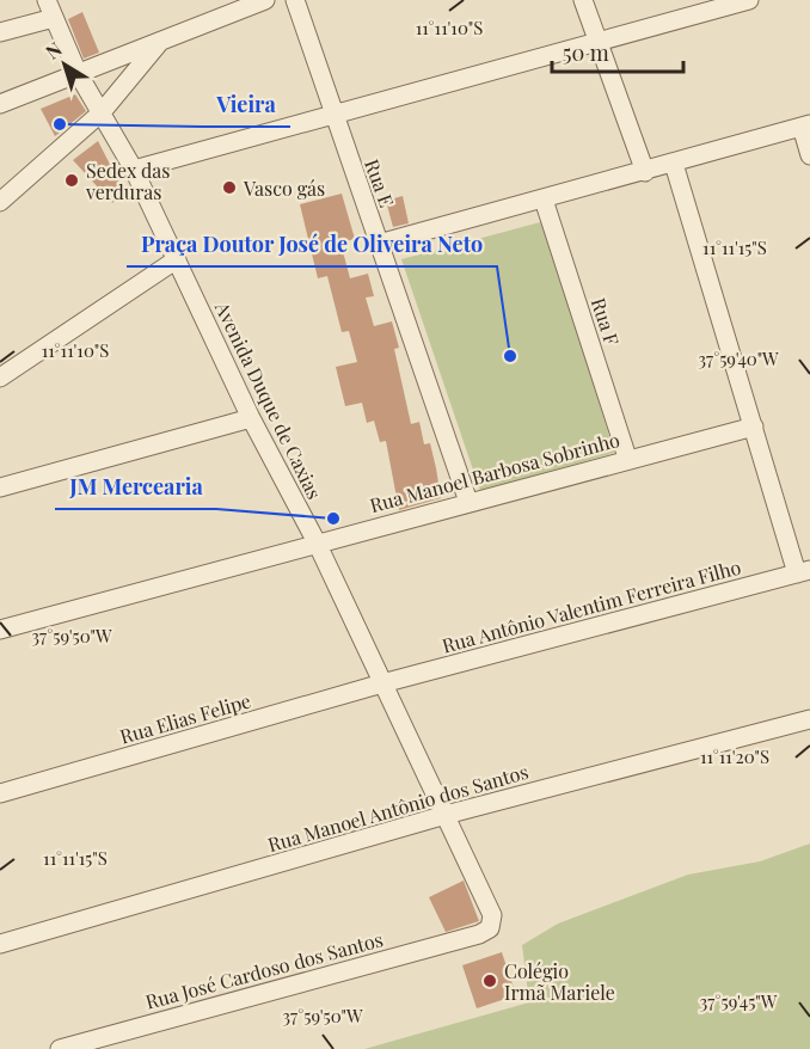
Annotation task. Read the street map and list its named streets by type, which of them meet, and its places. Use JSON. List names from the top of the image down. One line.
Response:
{"streets":{"street":["Rua E","Rua F","Avenida Duque de Caxias","Rua Manoel Barbosa Sobrinho","Rua Antônio Valentim Ferreira Filho","Rua Elias Felipe","Rua Manoel Antônio dos Santos","Rua José Cardoso dos Santos"]},"crossings":[["Rua E","Rua Manoel Barbosa Sobrinho"],["Rua F","Rua Manoel Barbosa Sobrinho"],["Avenida Duque de Caxias","Rua Manoel Barbosa Sobrinho"],["Avenida Duque de Caxias","Rua Antônio Valentim Ferreira Filho"],["Avenida Duque de Caxias","Rua Elias Felipe"],["Avenida Duque de Caxias","Rua Manoel Antônio dos Santos"],["Avenida Duque de Caxias","Rua José Cardoso dos Santos"],["Rua Antônio Valentim Ferreira Filho","Rua Elias Felipe"]],"places":["Vieira","Sedex das verduras","Vasco gás","Praça Doutor José de Oliveira Neto","JM Mercearia","Colégio Irmã Mariele"],"scale_bar":"50 m","north":"top left","coordinates":["11°11'10\"S","11°11'15\"S","37°59'40\"W","37°59'50\"W","11°11'20\"S","37°59'45\"W"]}
